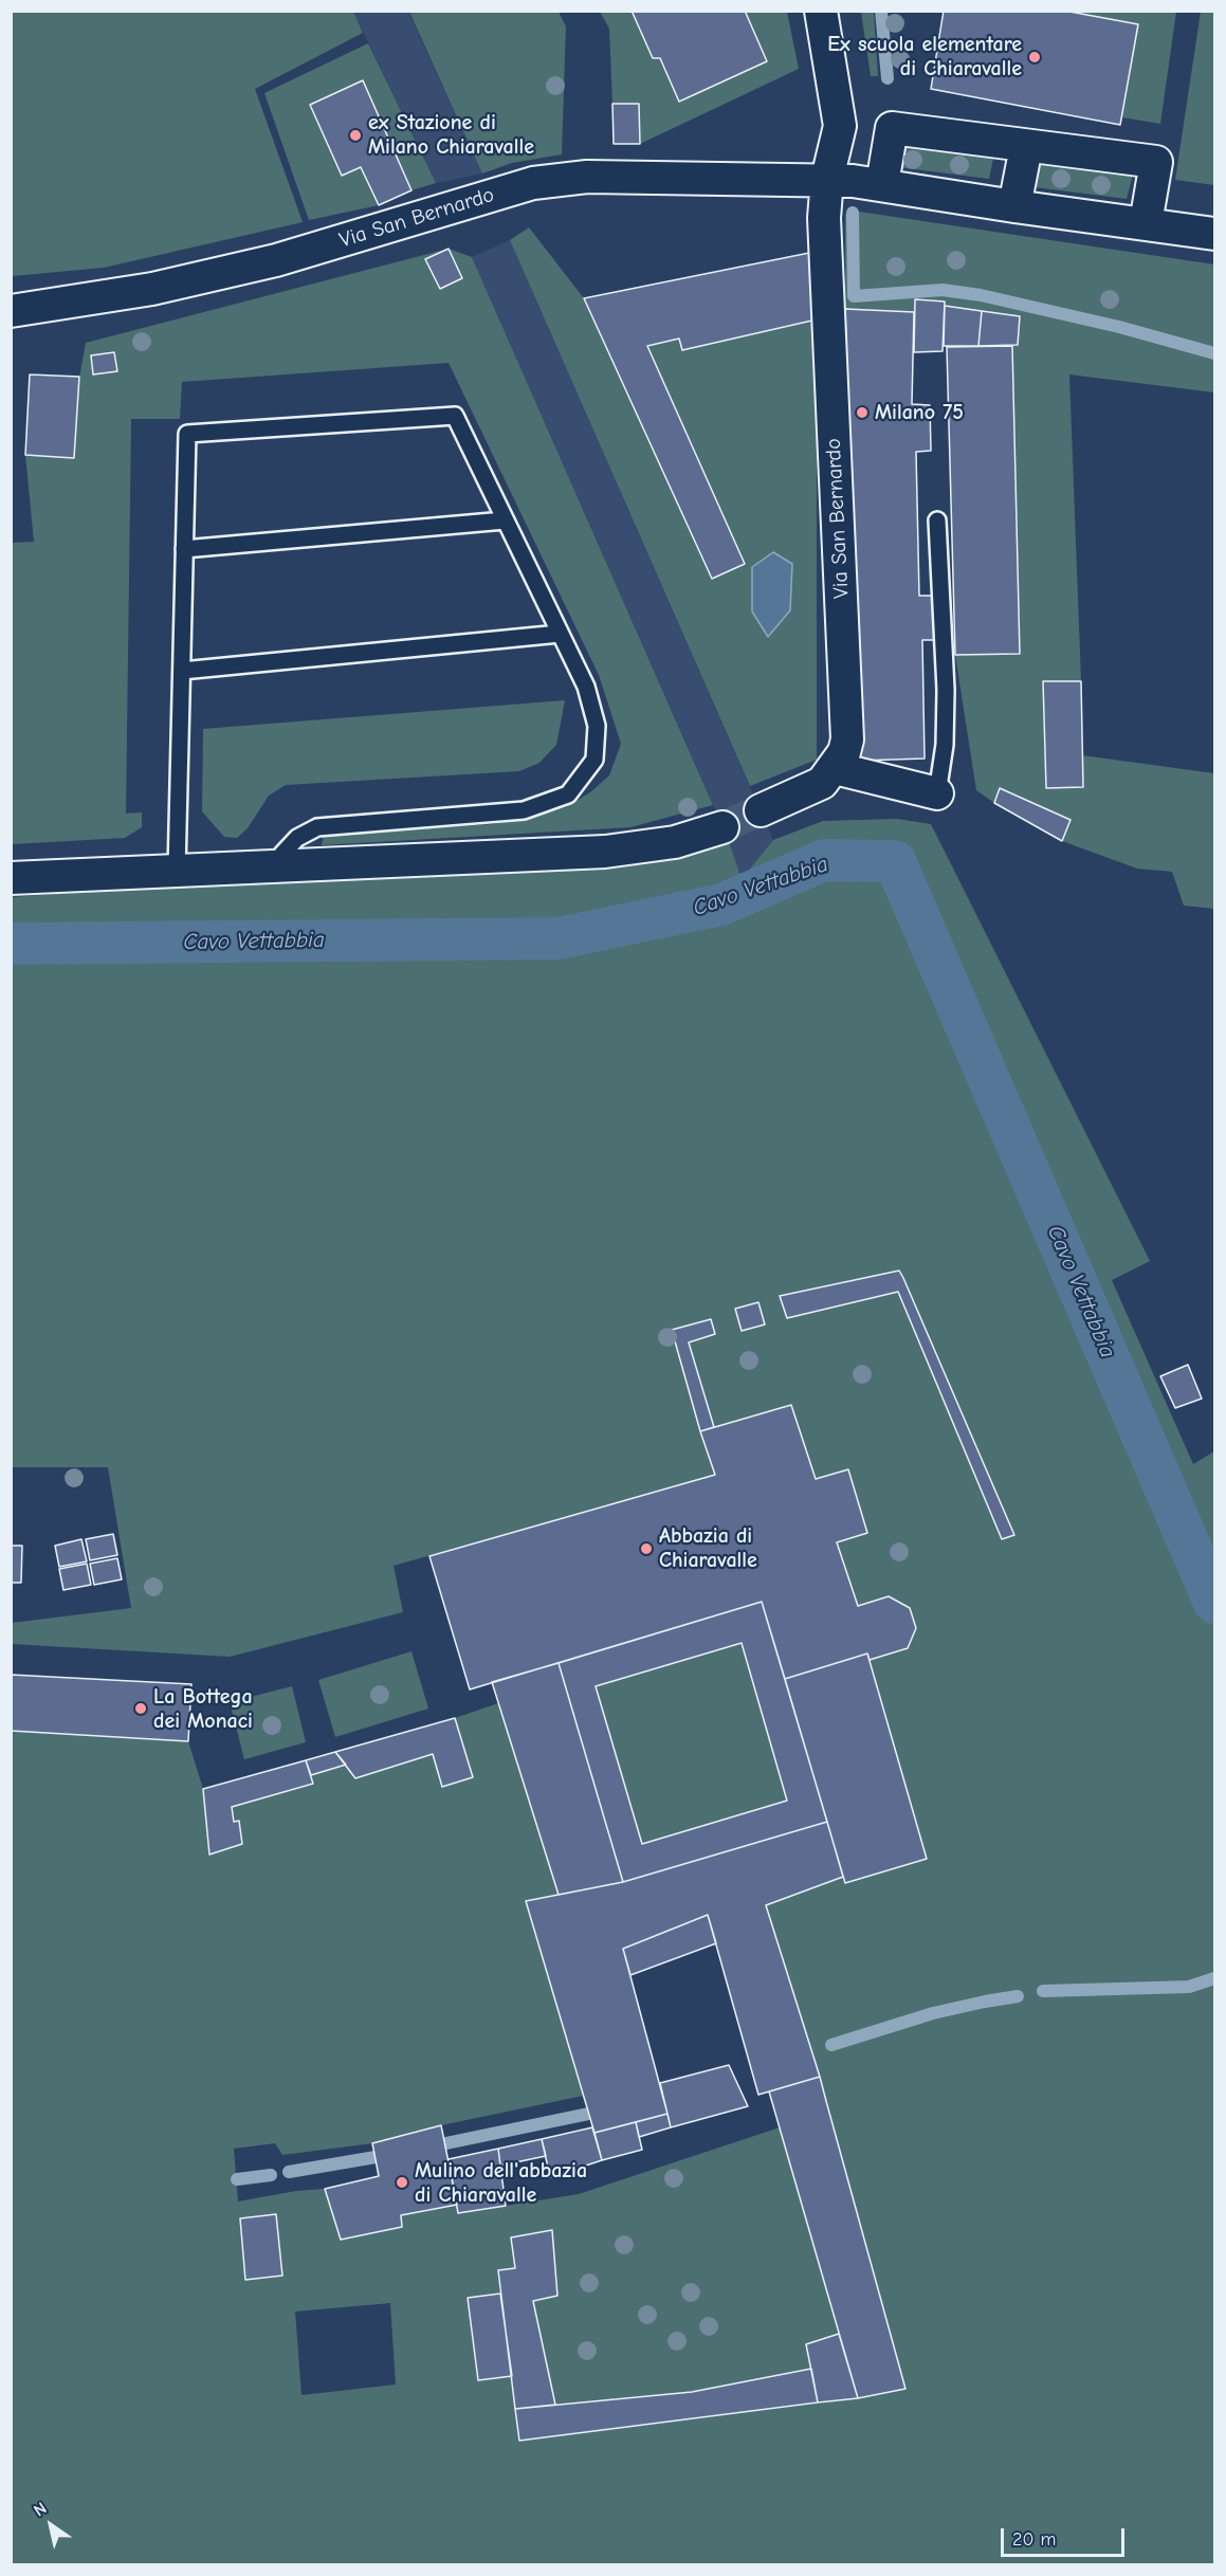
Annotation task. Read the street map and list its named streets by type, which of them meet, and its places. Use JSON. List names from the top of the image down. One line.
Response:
{"streets":{"street":["Via San Bernardo"]},"water":["Cavo Vettabbia"],"places":["Ex scuola elementare di Chiaravalle","ex Stazione di Milano Chiaravalle","Milano 75","Abbazia di Chiaravalle","La Bottega dei Monaci","Mulino dell'abbazia di Chiaravalle"],"scale_bar":"20 m","north":"top left"}
